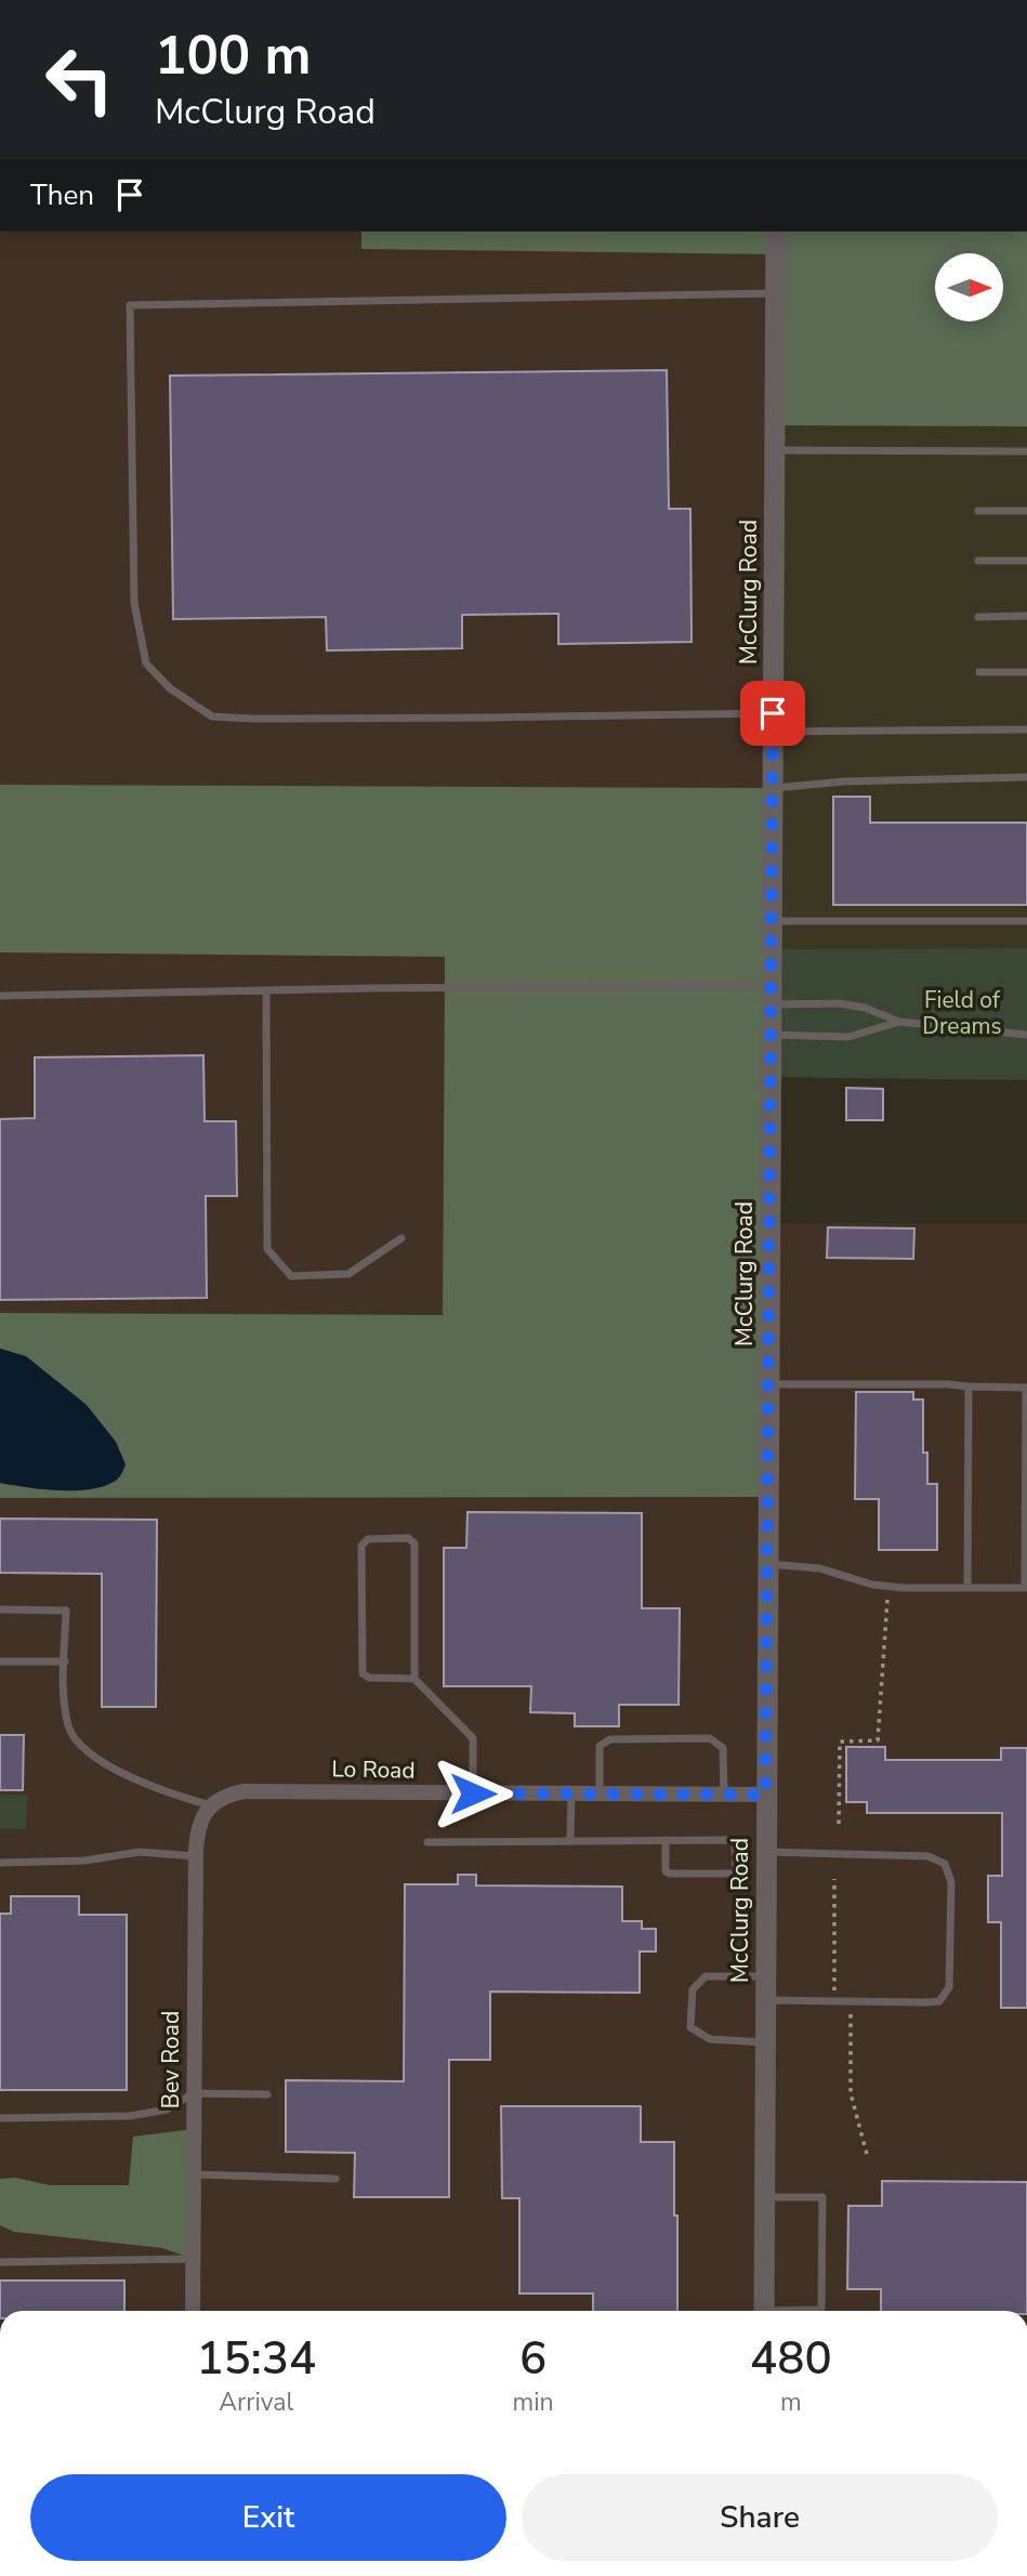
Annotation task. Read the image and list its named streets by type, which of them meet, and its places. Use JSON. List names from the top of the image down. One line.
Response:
{"streets":{"street":["McClurg Road","Lo Road","Bev Road"]},"crossings":[["McClurg Road","Lo Road"],["Lo Road","Bev Road"]],"parks":["Field of Dreams"],"north":"right","page":{"turn":["100 m","McClurg Road"],"then":"Then","eta":["15:34","Arrival","6","min","480","m"],"buttons":["Exit","Share"]}}
